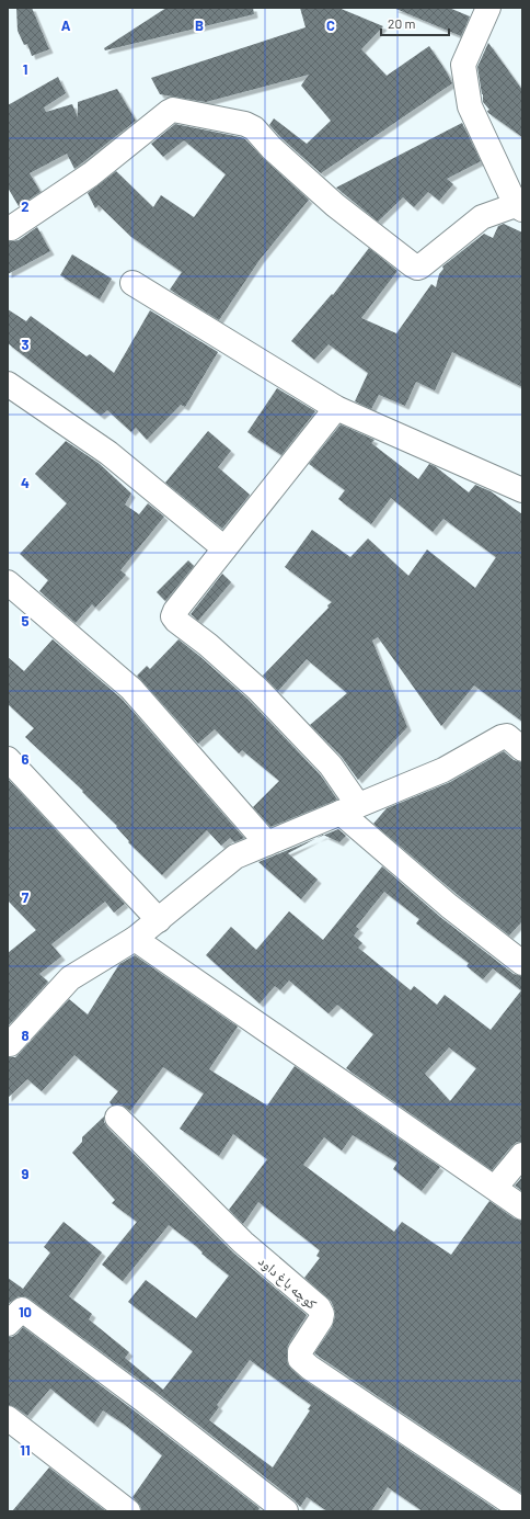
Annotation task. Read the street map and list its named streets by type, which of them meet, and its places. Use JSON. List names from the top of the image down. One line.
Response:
{"streets":{"street":["کوچه باغ داود"]},"scale_bar":"20 m","grid":{"columns":["A","B","C"],"rows":["1","2","3","4","5","6","7","8","9","10","11"]}}
